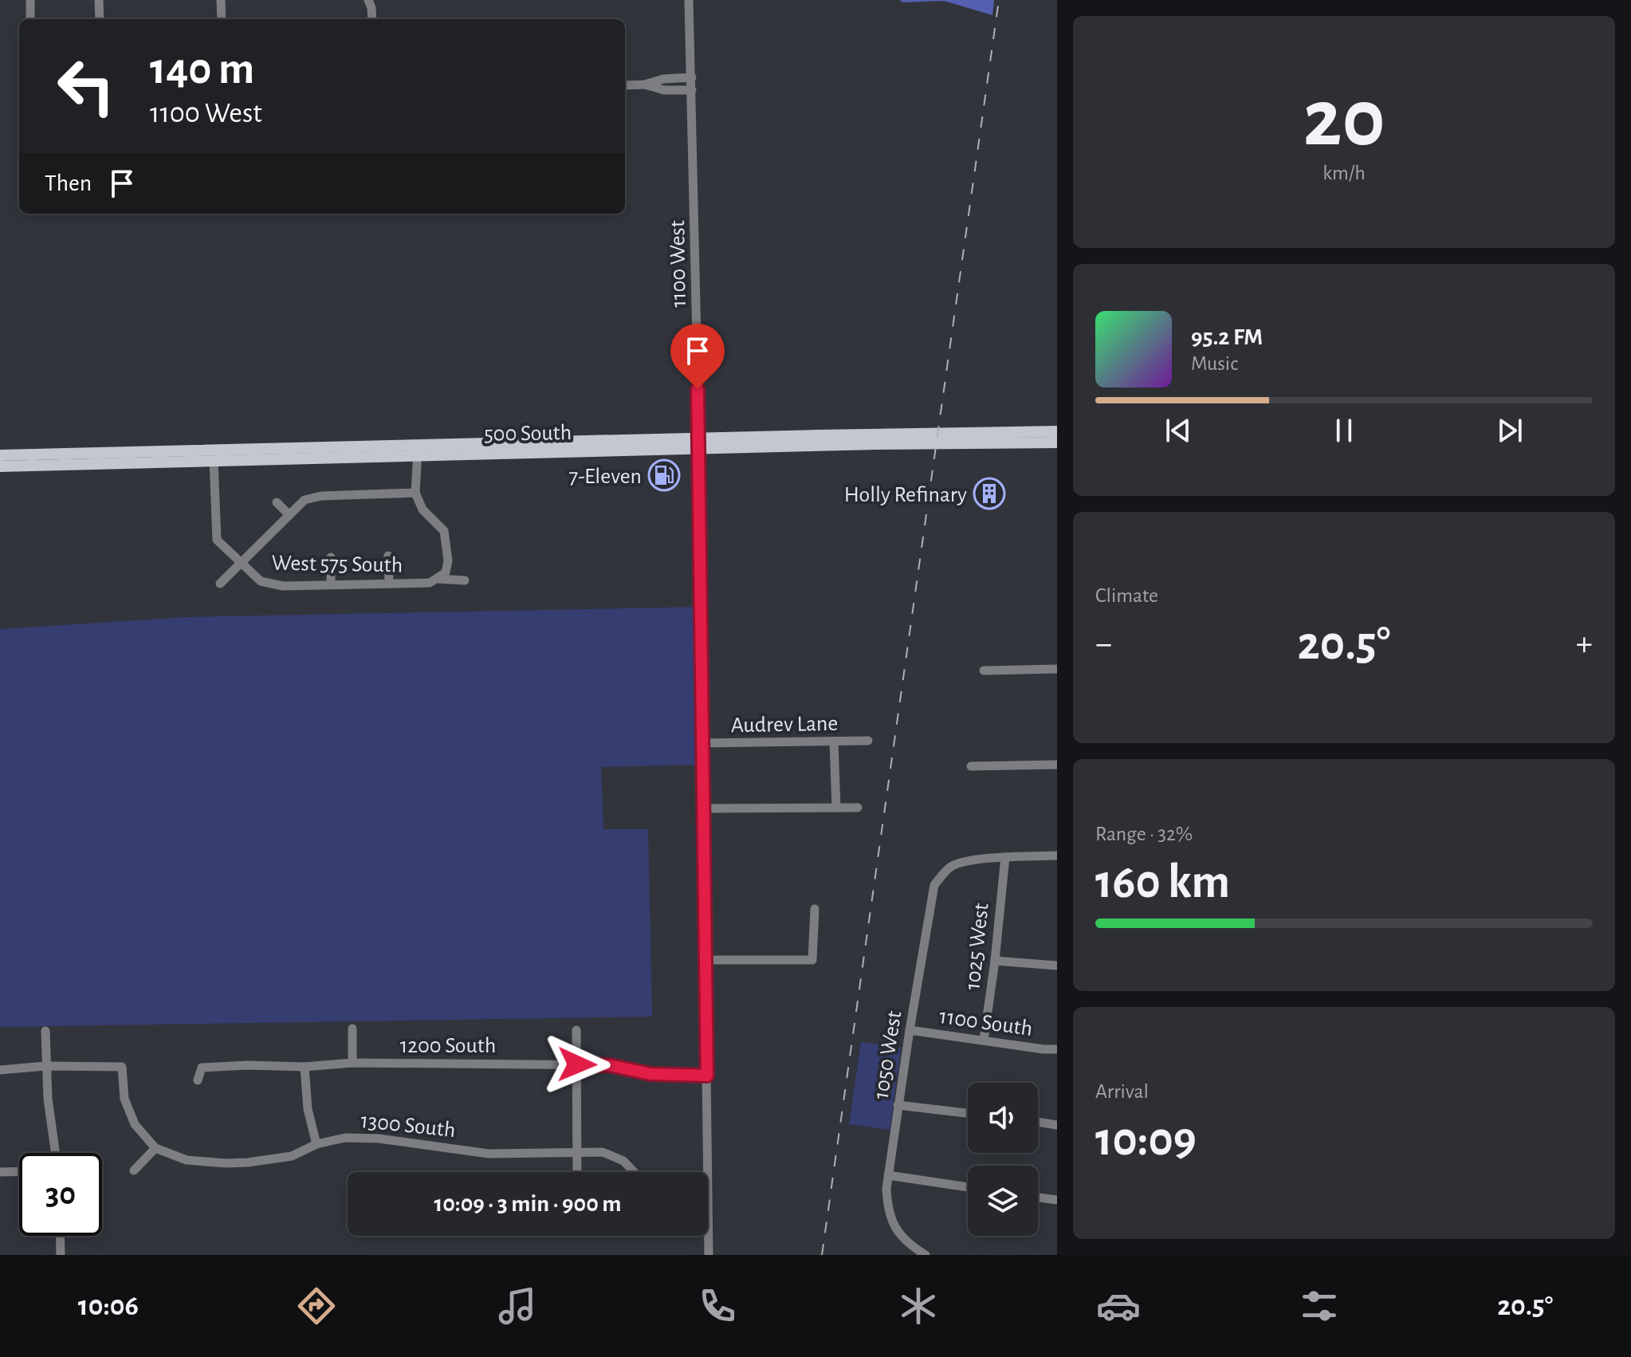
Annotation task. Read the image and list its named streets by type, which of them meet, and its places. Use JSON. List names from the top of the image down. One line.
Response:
{"streets":{"main road":["500 South"],"street":["1100 West","West 575 South","Audrev Lane","1025 West","1100 South","1200 South","1050 West","1300 South"]},"crossings":[["1100 West","500 South"],["1100 West","Audrev Lane"],["1100 West","1200 South"],["500 South","West 575 South"],["1025 West","1100 South"],["1025 West","1050 West"],["1100 South","1050 West"]],"places":{"fuel station":["7-Eleven"],"building":["Holly Refinary"]},"page":{"tile":[["20","km/h"],"Climate",["Range · 32%","160 km"],["Arrival","10:09"]],"turn":["140 m","1100 West"],"then":"Then","song":["95.2 FM","Music"],"heat":["−","20.5°","+"],"limit":"30","trip":"10:09 · 3 min · 900 m","tabs":["10:06","20.5°"]}}
